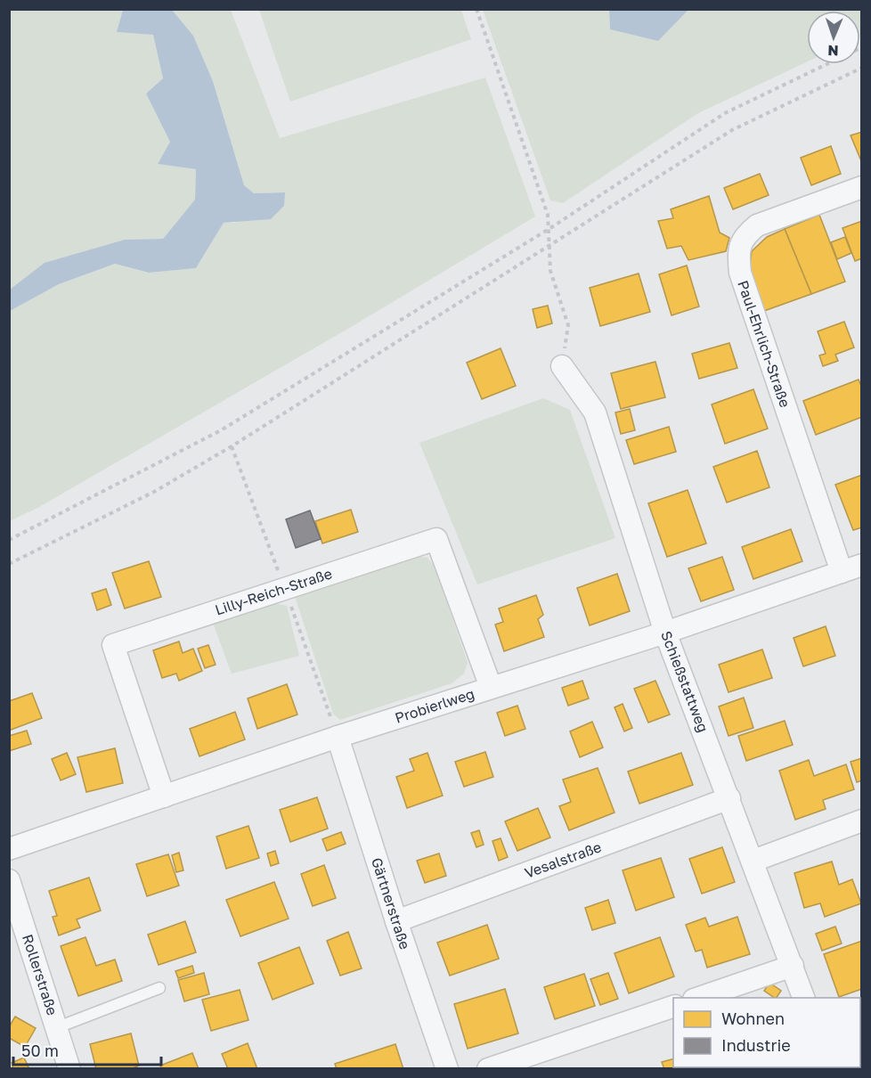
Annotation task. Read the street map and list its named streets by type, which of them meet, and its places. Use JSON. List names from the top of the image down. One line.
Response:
{"streets":{"street":["Paul-Ehrlich-Straße","Lilly-Reich-Straße","Schießstattweg","Probierlweg","Vesalstraße","Gärtnerstraße","Rollerstraße"]},"crossings":[["Paul-Ehrlich-Straße","Probierlweg"],["Lilly-Reich-Straße","Probierlweg"],["Schießstattweg","Probierlweg"],["Schießstattweg","Vesalstraße"],["Probierlweg","Gärtnerstraße"],["Vesalstraße","Gärtnerstraße"]],"legend":["Wohnen","Industrie"],"scale_bar":"50 m","north":"bottom"}
